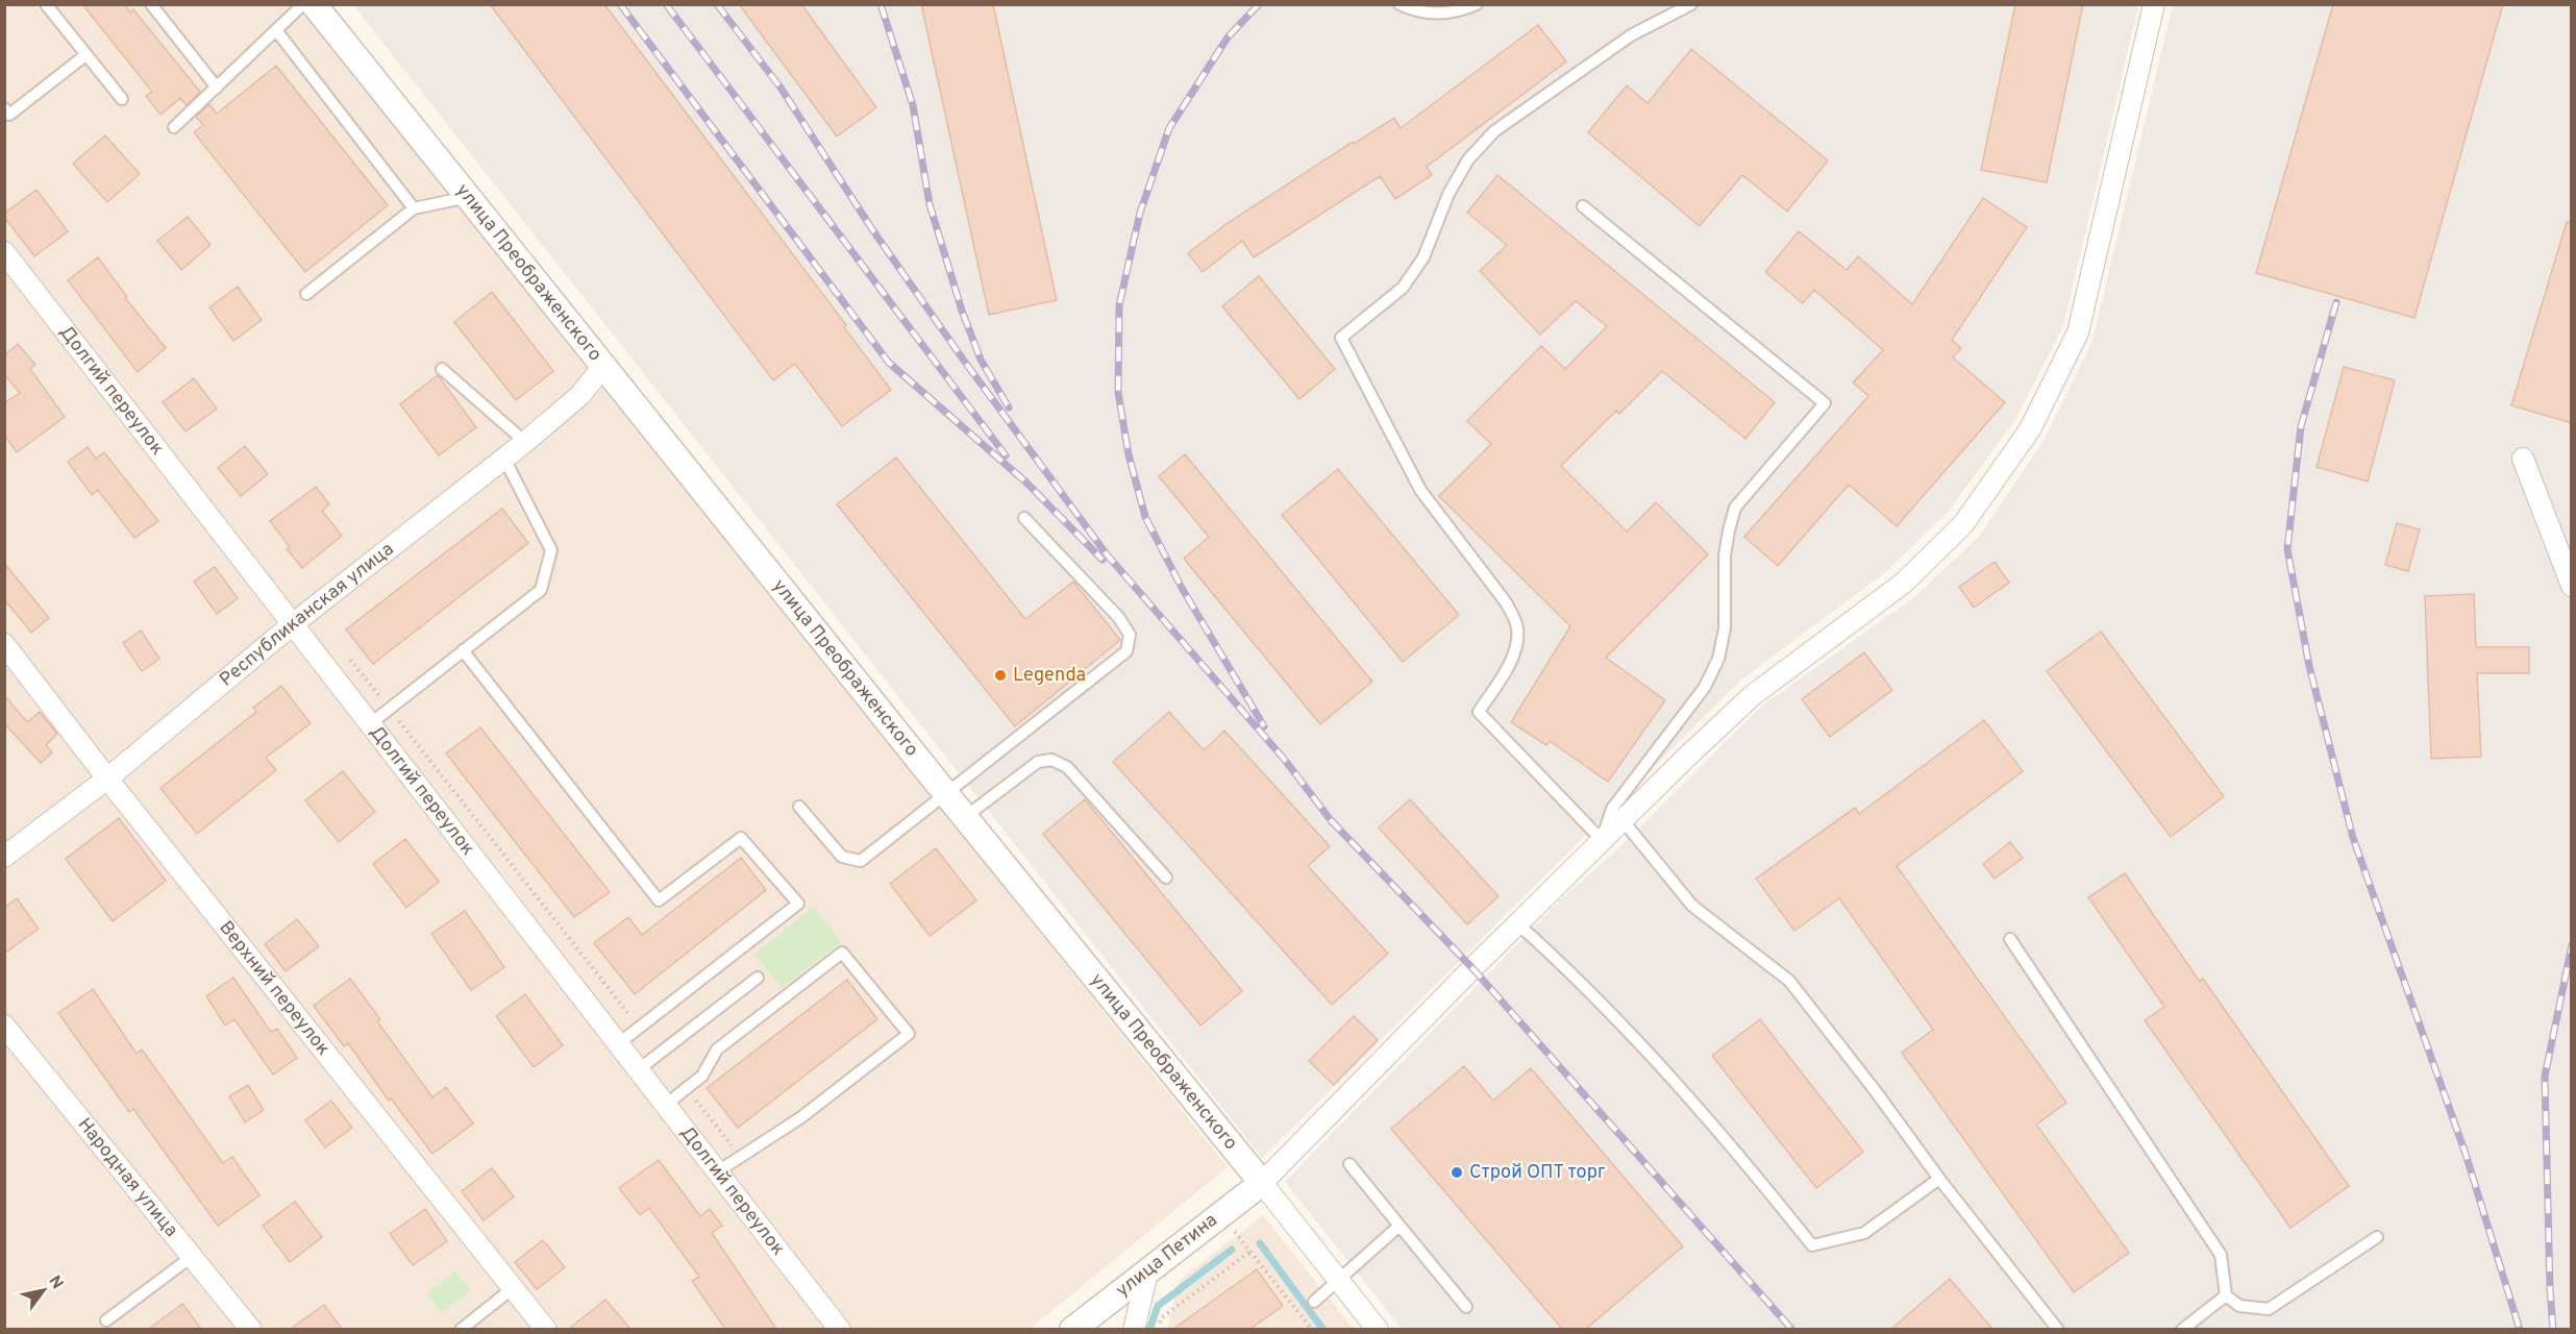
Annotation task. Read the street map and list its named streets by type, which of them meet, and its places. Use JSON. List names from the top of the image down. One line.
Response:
{"streets":{"street":["улица Преображенского","Долгий переулок","Республиканская улица","Верхний переулок","Народная улица","улица Петина"]},"crossings":[["улица Преображенского","Республиканская улица"],["улица Преображенского","улица Петина"],["Долгий переулок","Республиканская улица"],["Республиканская улица","Верхний переулок"]],"places":["Legenda","Строй ОПТ торг"],"north":"top right"}
